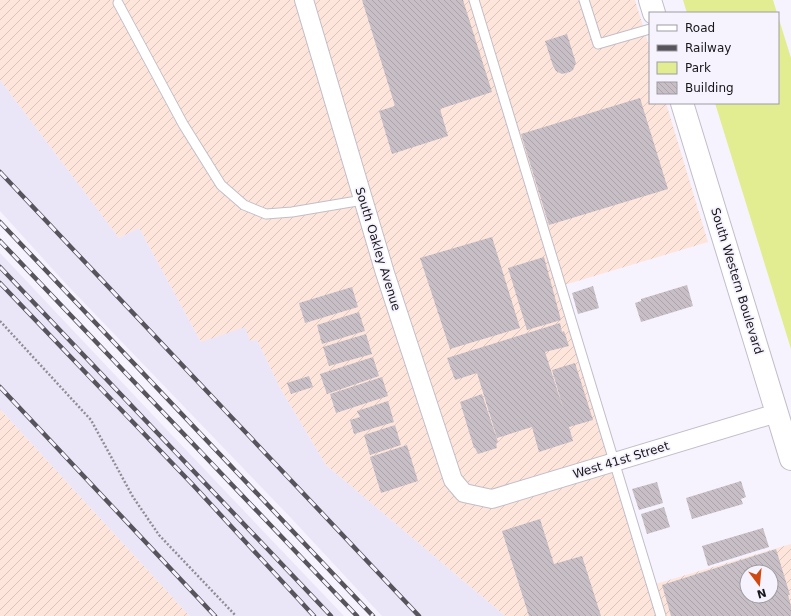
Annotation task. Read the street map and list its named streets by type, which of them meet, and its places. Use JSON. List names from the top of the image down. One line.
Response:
{"streets":{"street":["South Oakley Avenue","South Western Boulevard","West 41st Street"]},"crossings":[["South Oakley Avenue","West 41st Street"],["South Western Boulevard","West 41st Street"]],"legend":["Road","Railway","Park","Building"],"north":"bottom"}
